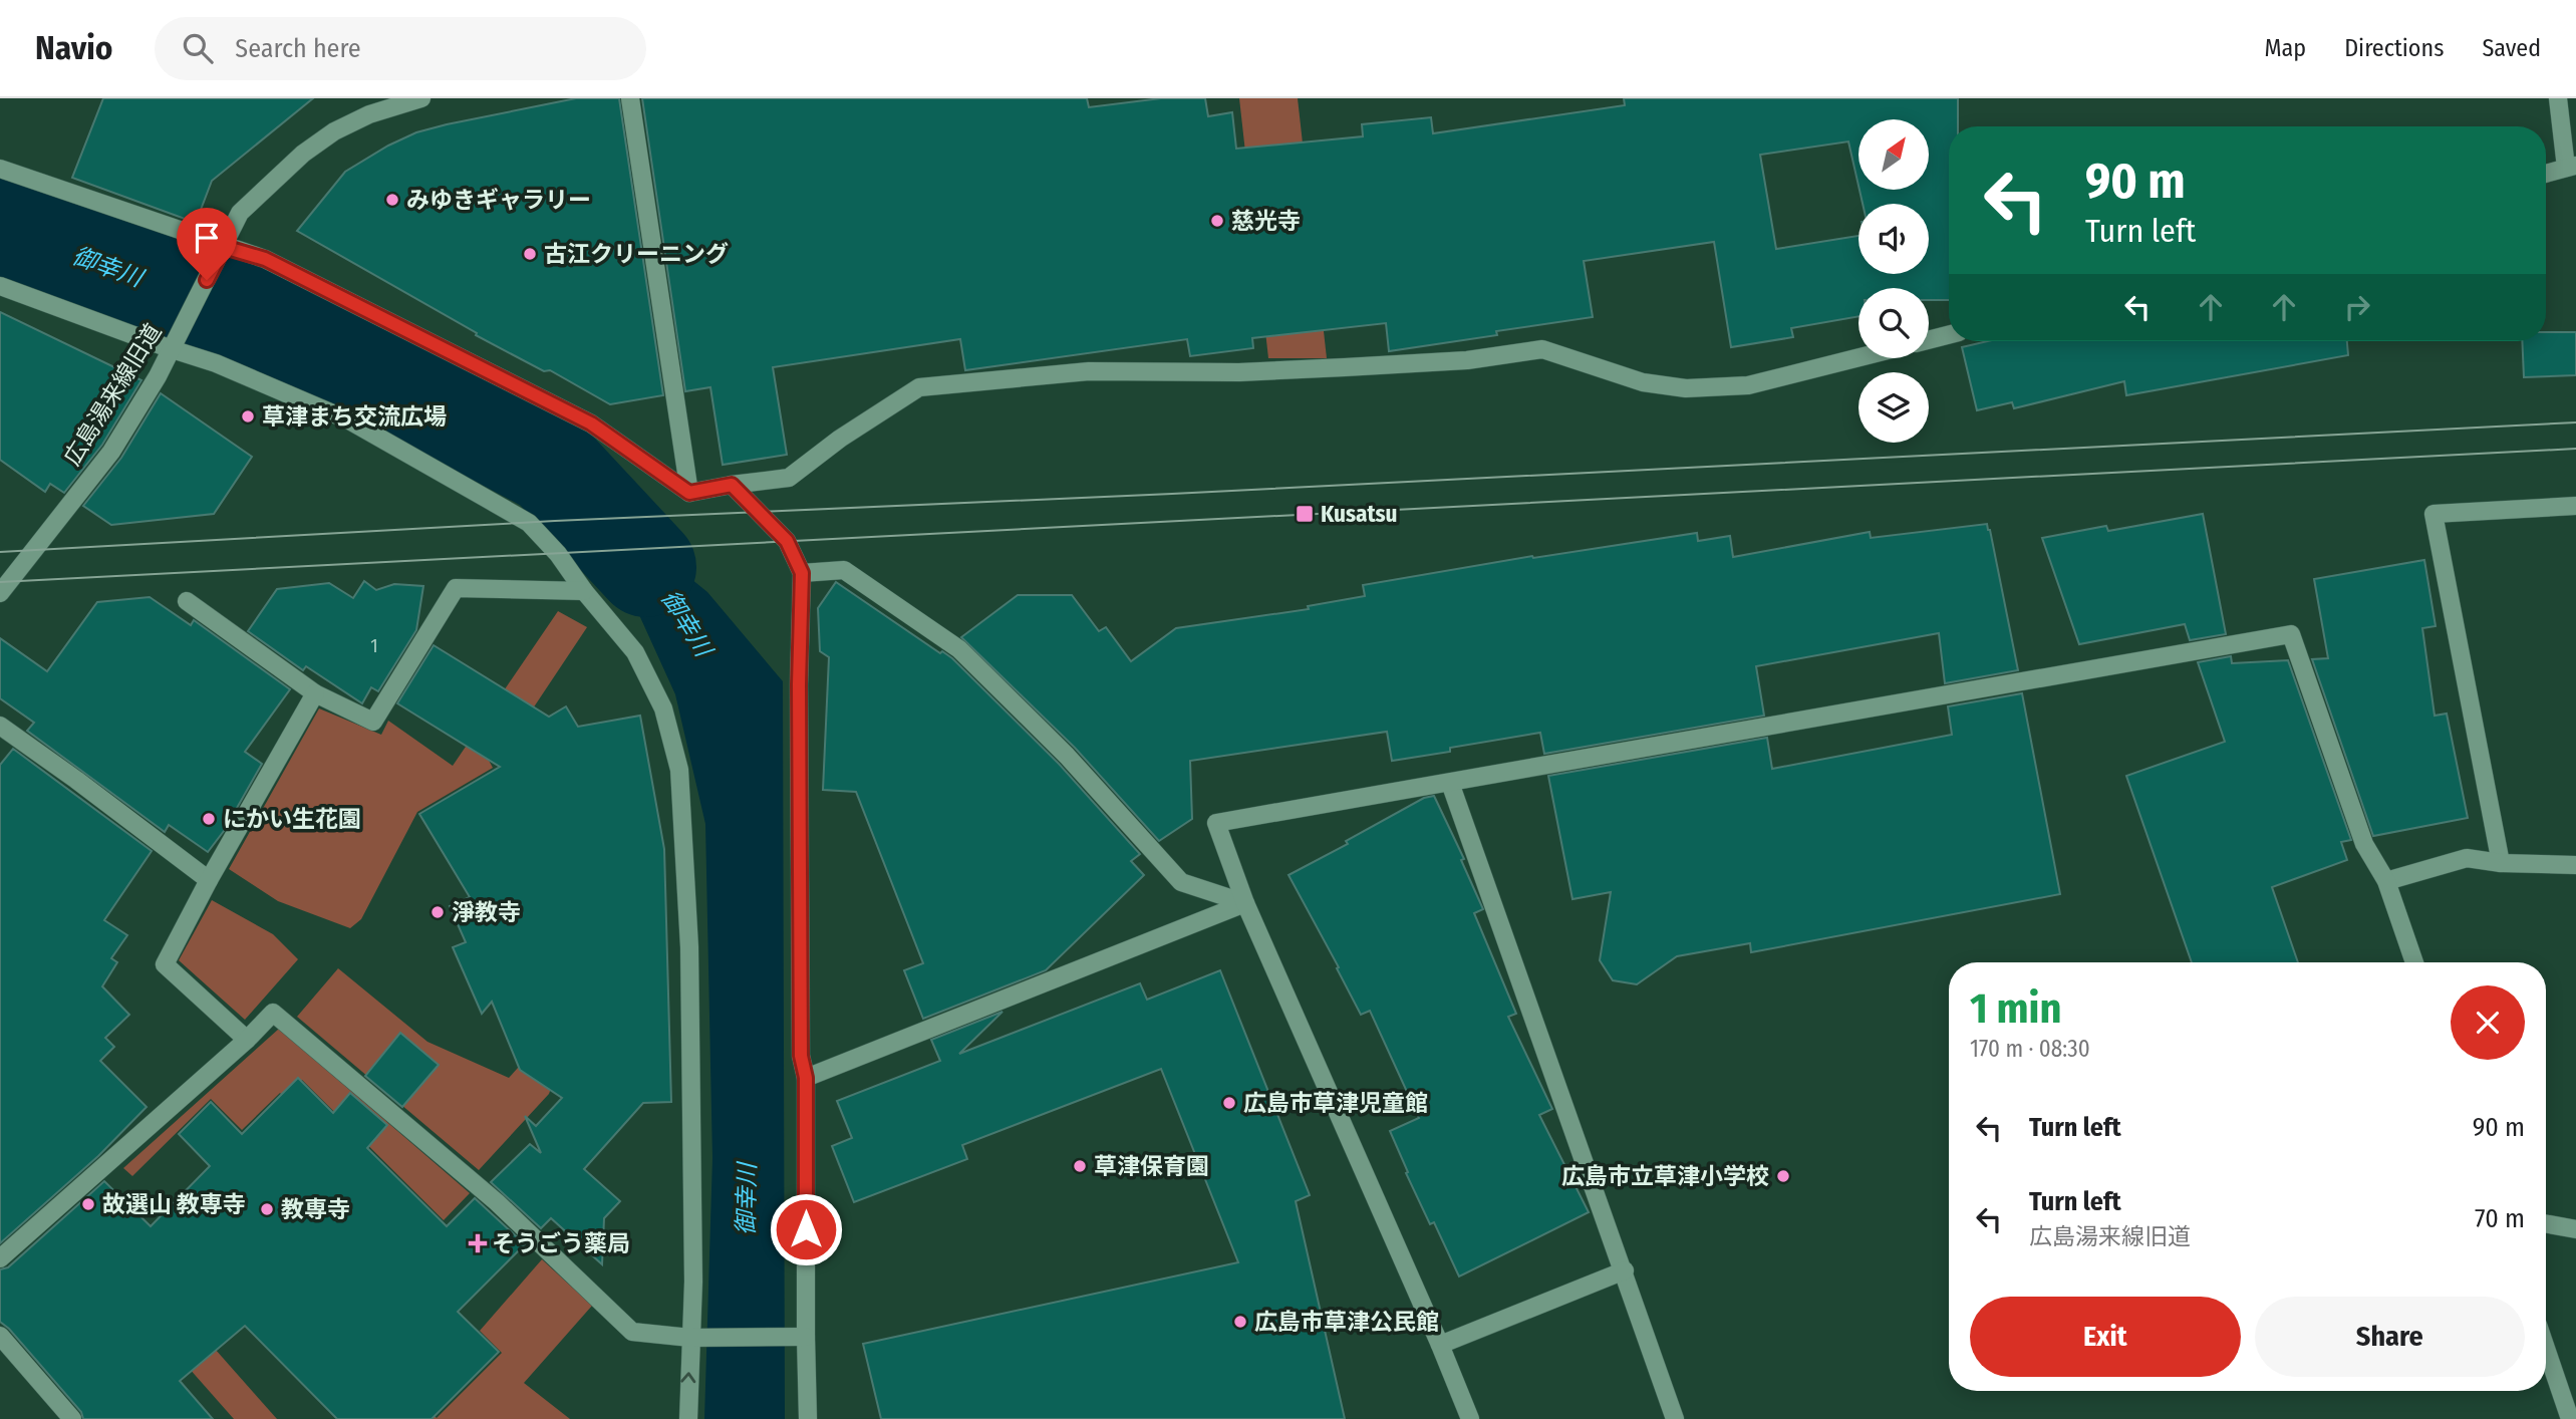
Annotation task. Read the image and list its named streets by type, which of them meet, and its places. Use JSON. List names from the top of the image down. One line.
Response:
{"streets":{"street":["広島湯来線旧道"]},"water":["御幸川"],"places":{"other":["みゆきギャラリー","慈光寺","古江クリーニング","草津まち交流広場","にかい生花園","淨教寺","広島市草津児童館","草津保育園","広島市立草津小学校","故選山 教専寺","教専寺","広島市草津公民館"],"transit":["Kusatsu"],"health":["そうごう薬局"]},"house_numbers":["1"],"north":"top right","page":{"header":"Navio","search":"Search here","nav":["Map","Directions","Saved"],"turn":["90 m","Turn left"],"heading":["1 min","170 m · 08:30"],"list":[{"name":"Turn left","value":"90 m"},{"name":"Turn left","note":"広島湯来線旧道","value":"70 m"}],"buttons":["Exit","Share"]}}
